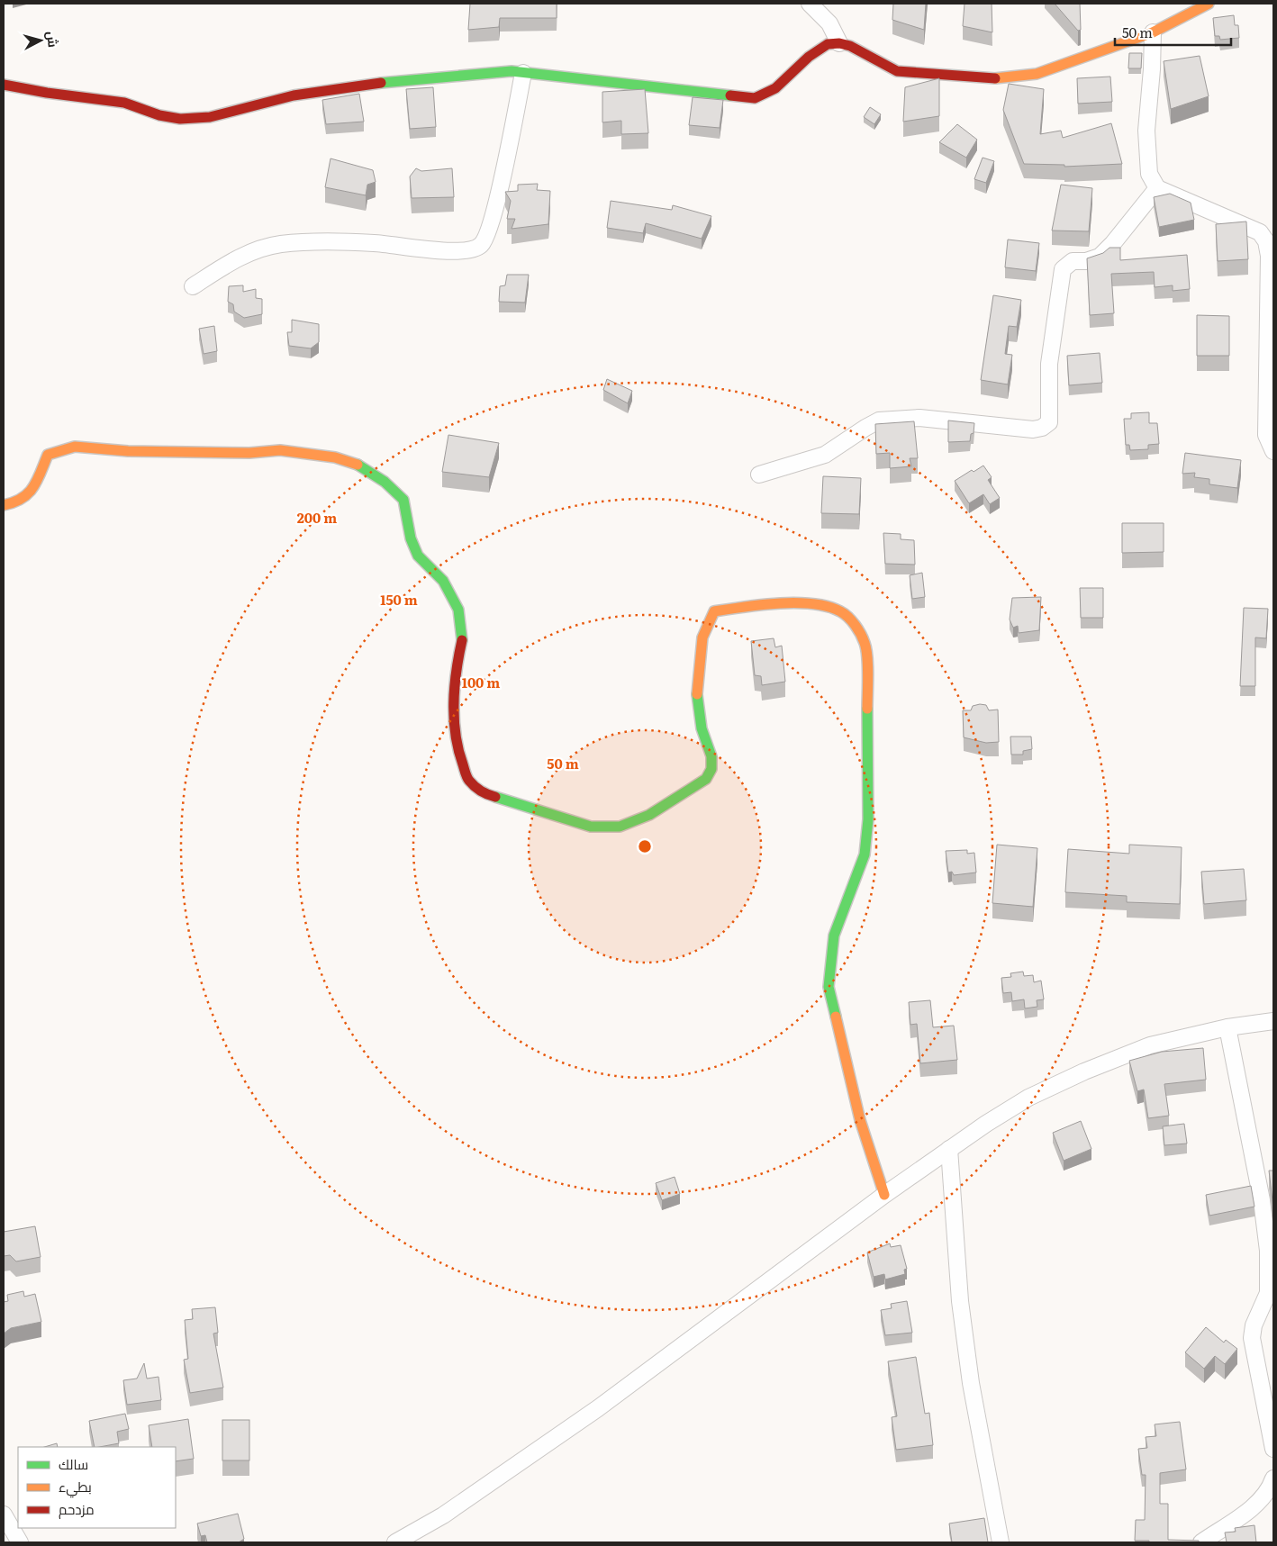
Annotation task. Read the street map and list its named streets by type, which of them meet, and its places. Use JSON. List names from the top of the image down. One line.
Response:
{"legend":["سالك","بطيء","مزدحم"],"scale_bar":"50 m","north":"right","rings":["200 m","150 m","100 m","50 m"]}
